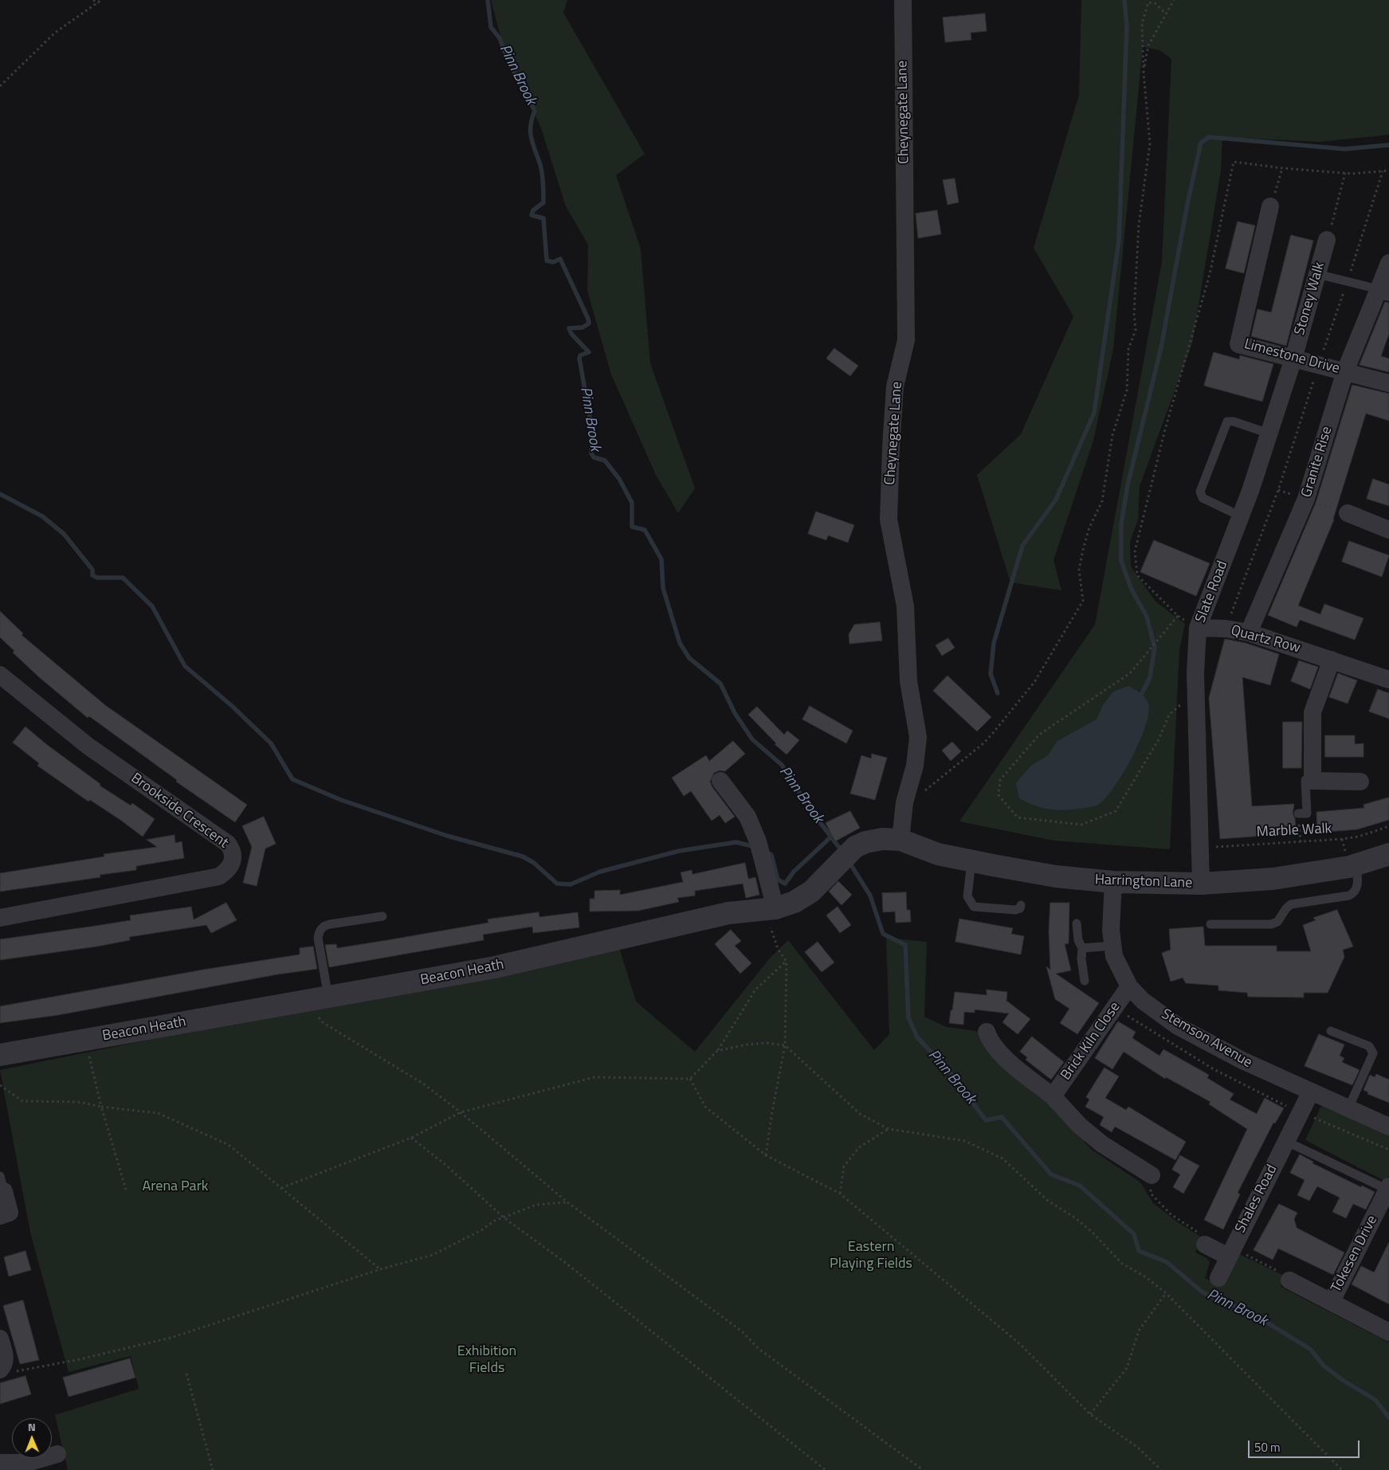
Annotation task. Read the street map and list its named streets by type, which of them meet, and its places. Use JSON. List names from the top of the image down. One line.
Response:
{"streets":{"street":["Cheynegate Lane","Stoney Walk","Limestone Drive","Granite Rise","Slate Road","Quartz Row","Brookside Crescent","Harrington Lane","Beacon Heath","Stemson Avenue","Brick Kiln Close","Shales Road","Tokesen Drive"],"path":["Marble Walk"]},"crossings":[["Cheynegate Lane","Harrington Lane"],["Cheynegate Lane","Beacon Heath"],["Stoney Walk","Limestone Drive"],["Stoney Walk","Slate Road"],["Limestone Drive","Granite Rise"],["Limestone Drive","Slate Road"],["Granite Rise","Quartz Row"],["Slate Road","Quartz Row"],["Slate Road","Marble Walk"],["Slate Road","Harrington Lane"],["Harrington Lane","Beacon Heath"],["Harrington Lane","Stemson Avenue"],["Stemson Avenue","Brick Kiln Close"],["Stemson Avenue","Shales Road"]],"water":["Pinn Brook"],"parks":["Arena Park","Eastern Playing Fields","Exhibition Fields"],"scale_bar":"50 m","north":"top"}
